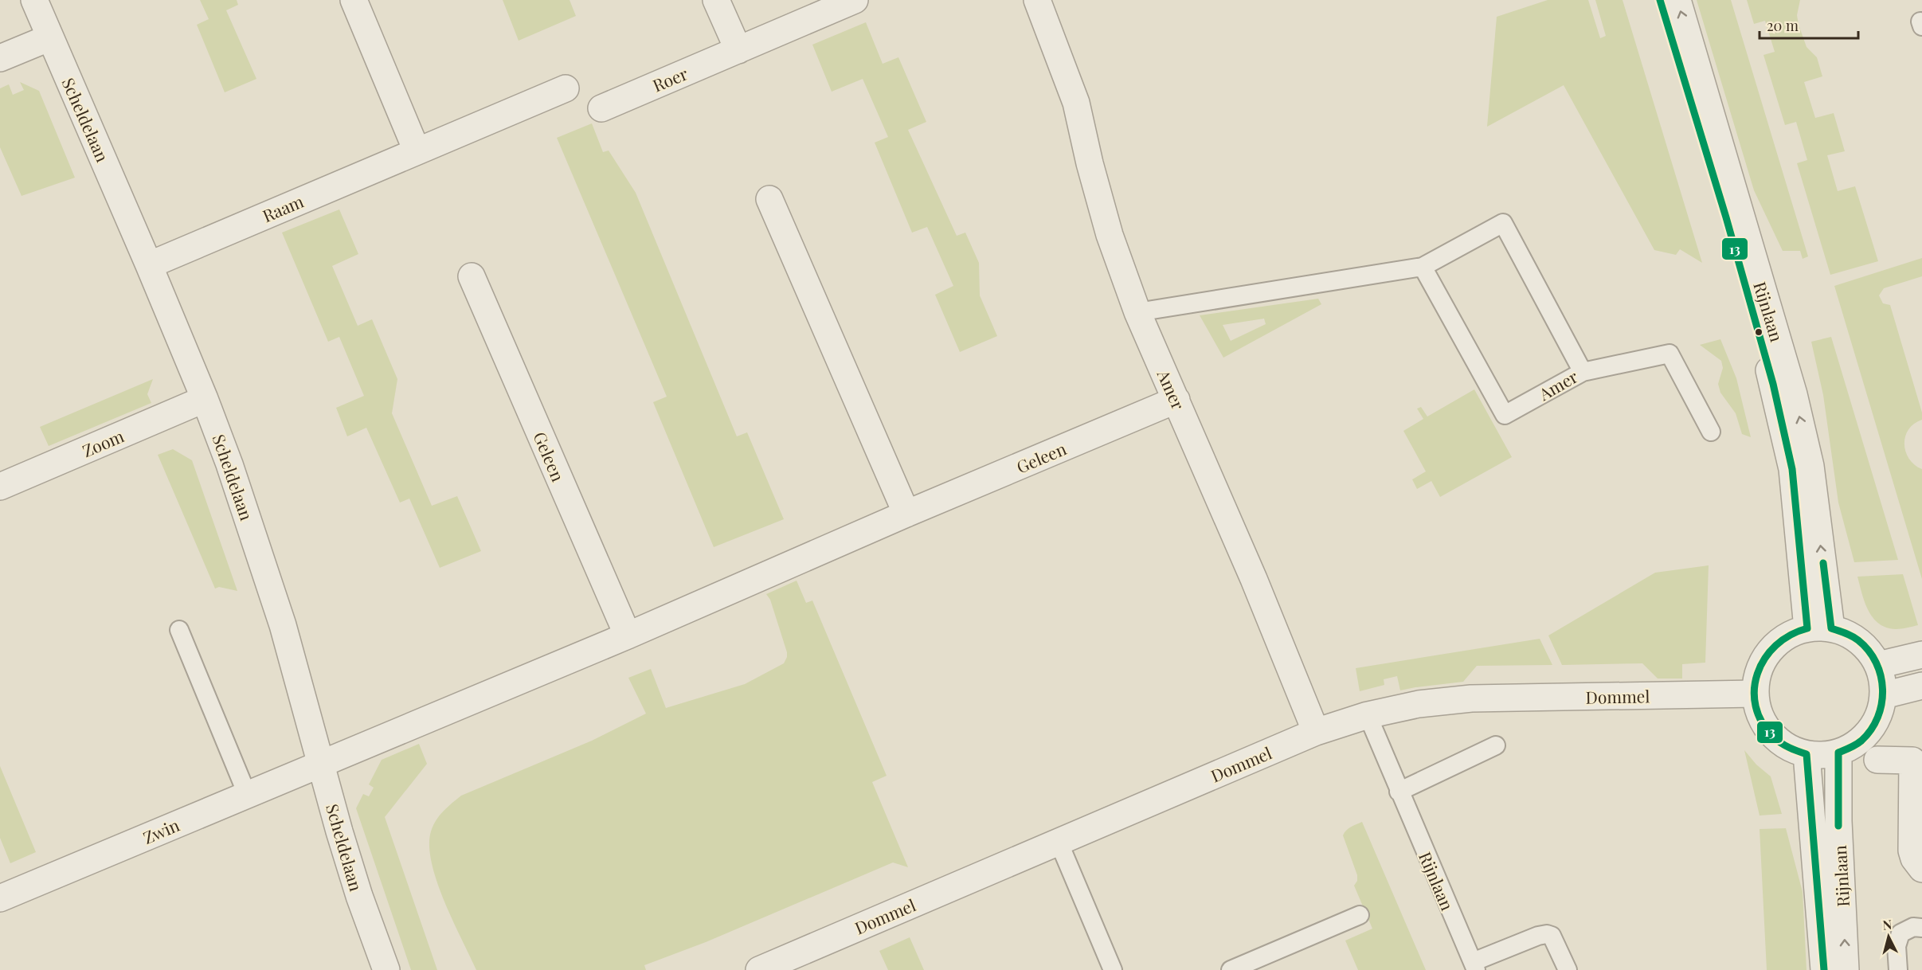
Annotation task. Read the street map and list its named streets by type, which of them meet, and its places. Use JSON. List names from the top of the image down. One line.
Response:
{"streets":{"street":["Roer","Scheldelaan","Raam","Rijnlaan","Amer","Zoom","Geleen","Dommel","Zwin"]},"crossings":[["Scheldelaan","Raam"],["Scheldelaan","Zoom"],["Scheldelaan","Geleen"],["Scheldelaan","Zwin"],["Rijnlaan","Dommel"],["Amer","Geleen"],["Amer","Dommel"],["Geleen","Zwin"]],"lines":["transit line 13"],"scale_bar":"20 m","north":"top"}
